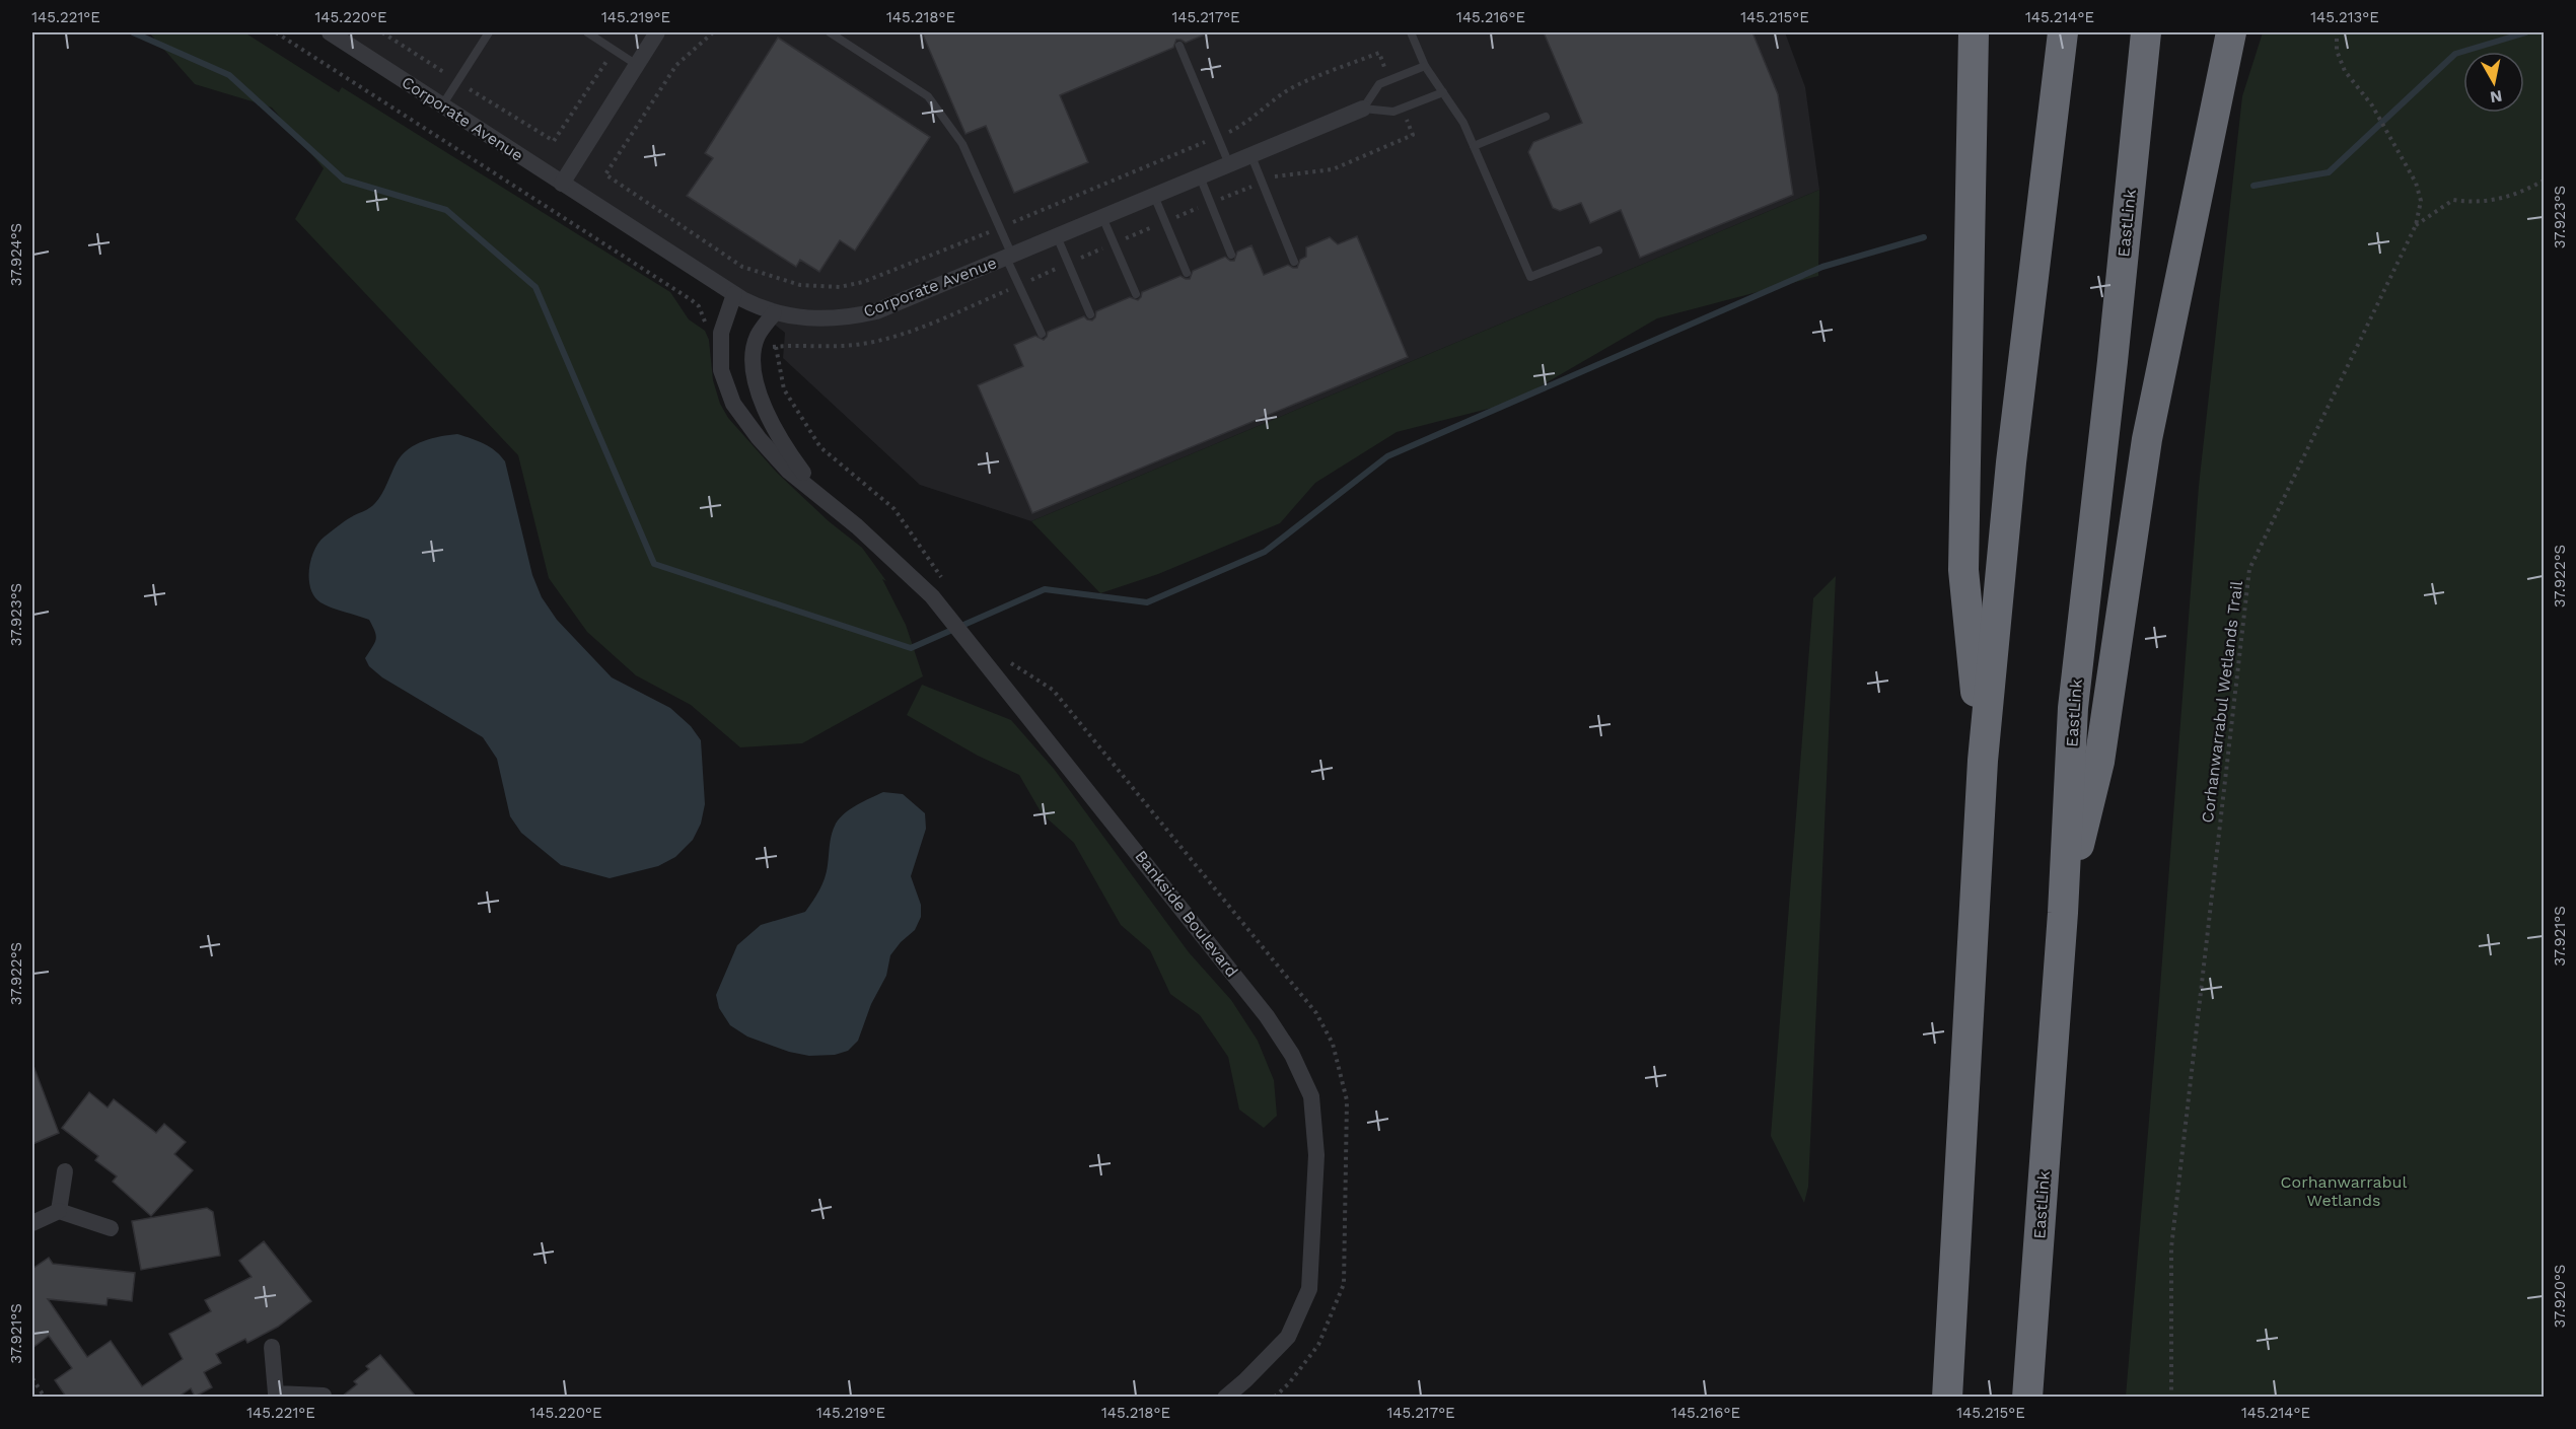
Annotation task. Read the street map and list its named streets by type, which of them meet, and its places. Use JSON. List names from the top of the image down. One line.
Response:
{"streets":{"highway":["EastLink"],"street":["Corporate Avenue","Bankside Boulevard"],"path":["Corhanwarrabul Wetlands Trail"]},"crossings":[["Corporate Avenue","Bankside Boulevard"]],"parks":["Corhanwarrabul Wetlands"],"north":"bottom","coordinates":["145.221°E","145.220°E","145.219°E","145.218°E","145.217°E","145.216°E","145.215°E","145.214°E","145.213°E","37.923°S","37.924°S","37.922°S","37.921°S","37.920°S"]}
